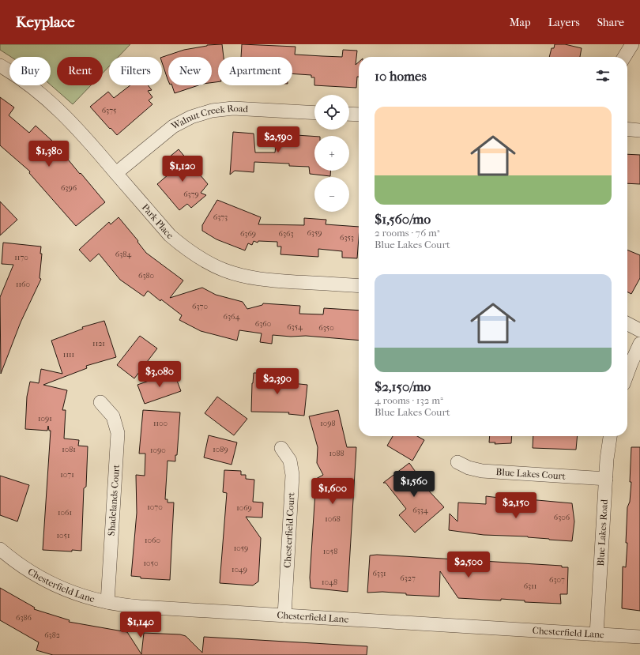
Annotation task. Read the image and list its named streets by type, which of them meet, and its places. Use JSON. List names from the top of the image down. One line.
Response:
{"streets":{"street":["Walnut Creek Road","Park Place","Blue Lakes Court","Shadelands Court","Chesterfield Court","Blue Lakes Road","Chesterfield Lane"]},"crossings":[["Walnut Creek Road","Park Place"],["Blue Lakes Court","Blue Lakes Road"],["Shadelands Court","Chesterfield Lane"],["Chesterfield Court","Chesterfield Lane"],["Blue Lakes Road","Chesterfield Lane"]],"house_numbers":["6375","6396","6379","6373","6359","6369","6363","6353","6384","1170","6380","1160","6370","6364","6360","6354","6350","1121","1111","1091","1100","1098","1081","1089","1090","1088","1071","1070","1069","6334","1061","6306","1068","1051","1060","1059","1058","1050","1049","6331","6327","6307","1048","6311","6386","6382"],"page":{"header":"Keyplace","nav":["Map","Layers","Share"],"chip":["Buy","Rent","Filters","New","Apartment"],"heading":"10 homes","map_buttons":["+","−"],"list":[{"name":"$1,560/mo","note":"2 rooms · 76 m² · Blue Lakes Court"},{"name":"$2,150/mo","note":"4 rooms · 132 m² · Blue Lakes Court"}],"price":["$2,590","$1,380","$1,120","$3,080","$2,390","$1,560","$1,600","$2,150","$2,500","$1,140"]}}
